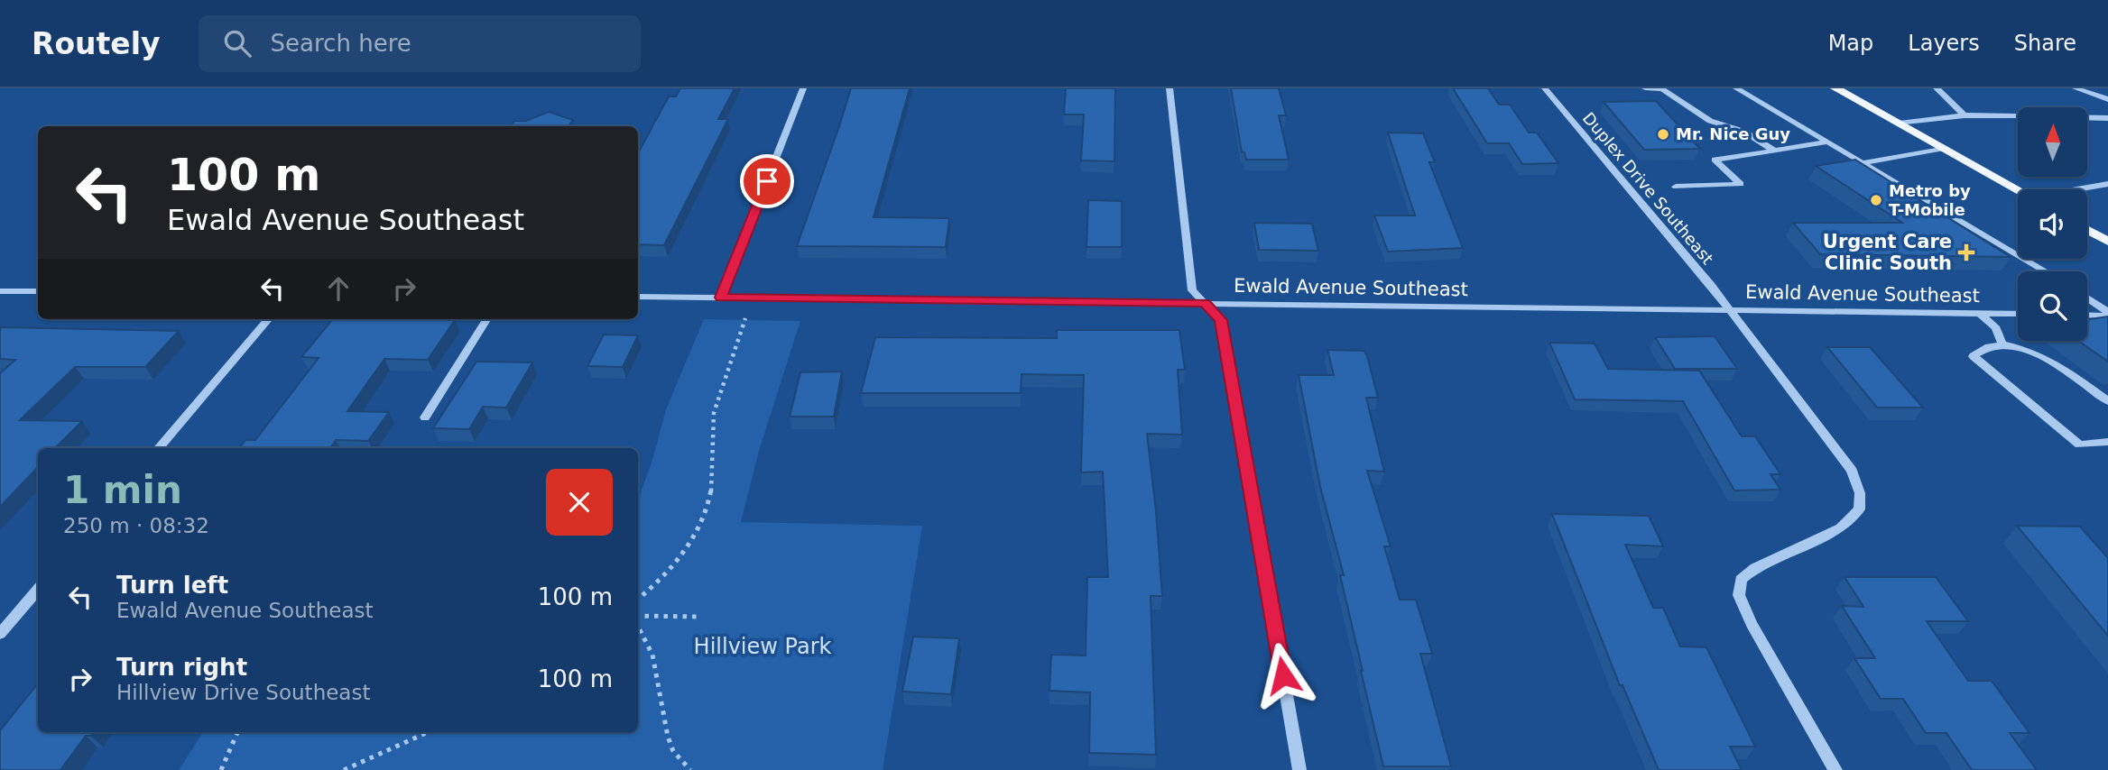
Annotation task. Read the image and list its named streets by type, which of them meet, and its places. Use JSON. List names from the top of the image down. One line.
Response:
{"streets":{"street":["Duplex Drive Southeast","Ewald Avenue Southeast"]},"crossings":[["Duplex Drive Southeast","Ewald Avenue Southeast"]],"parks":["Hillview Park"],"places":{"other":["Mr. Nice Guy","Metro by T-Mobile"],"health":["Urgent Care Clinic South"]},"north":"top","page":{"header":"Routely","search":"Search here","nav":["Map","Layers","Share"],"turn":["100 m","Ewald Avenue Southeast"],"heading":["1 min","250 m · 08:32"],"list":[{"name":"Turn left","note":"Ewald Avenue Southeast","value":"100 m"},{"name":"Turn right","note":"Hillview Drive Southeast","value":"100 m"}]}}
